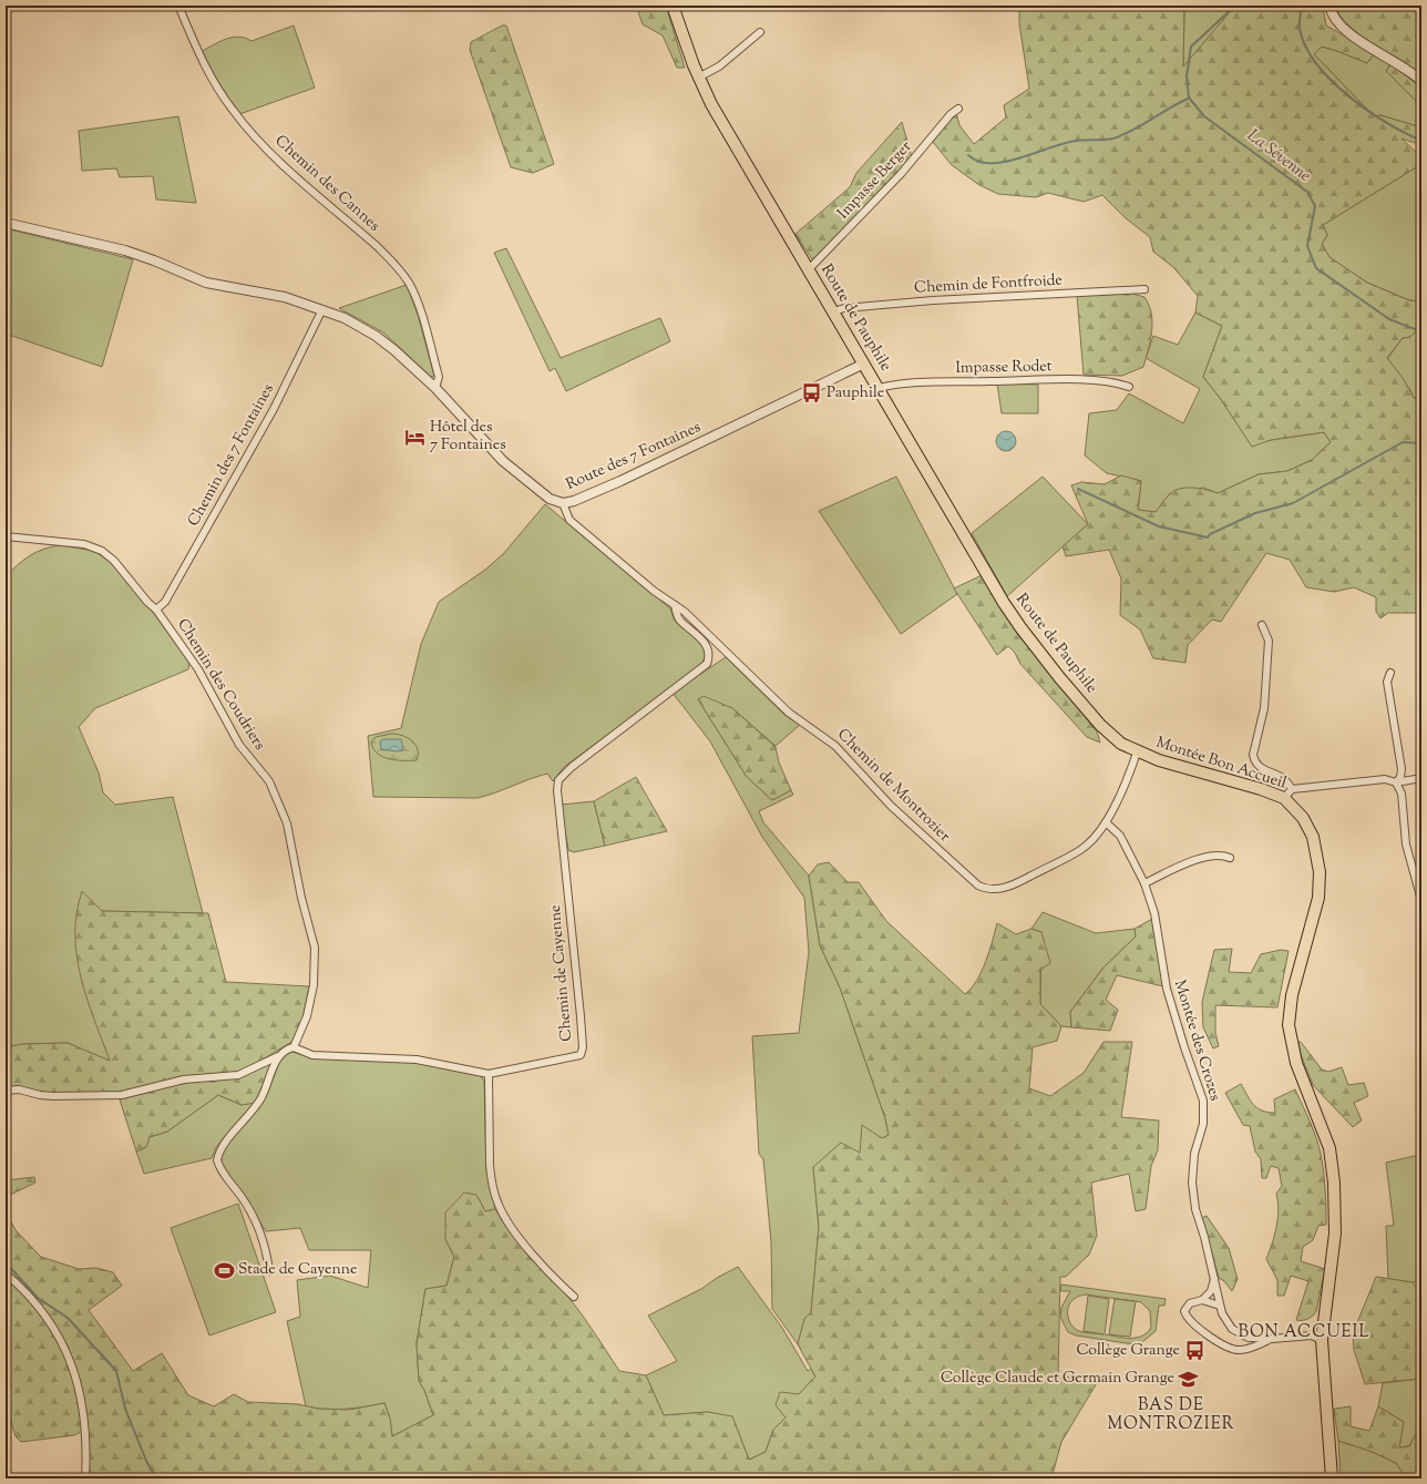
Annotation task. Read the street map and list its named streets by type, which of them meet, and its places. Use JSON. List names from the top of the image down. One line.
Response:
{"streets":{"main road":["Route de Pauphile","Montée Bon Accueil"],"street":["Impasse Berger","Chemin des Cannes","Chemin de Fontfroide","Impasse Rodet","Chemin des 7 Fontaines","Route des 7 Fontaines","Chemin des Coudriers","Chemin de Montrozier","Chemin de Cayenne","Montée des Crozes"]},"crossings":[["Impasse Berger","Route de Pauphile"],["Chemin des Cannes","Route des 7 Fontaines"],["Chemin de Fontfroide","Route de Pauphile"],["Route de Pauphile","Impasse Rodet"],["Route de Pauphile","Route des 7 Fontaines"],["Route de Pauphile","Montée Bon Accueil"],["Route de Pauphile","Chemin de Montrozier"],["Chemin des 7 Fontaines","Route des 7 Fontaines"],["Chemin des 7 Fontaines","Chemin des Coudriers"],["Route des 7 Fontaines","Chemin de Montrozier"],["Chemin des Coudriers","Chemin de Cayenne"],["Montée Bon Accueil","Chemin de Montrozier"],["Montée Bon Accueil","Montée des Crozes"],["Chemin de Montrozier","Chemin de Cayenne"],["Chemin de Montrozier","Montée des Crozes"]],"districts":["BON ACCUEIL","BAS DE MONTROZIER"],"water":["La Sévenne"],"places":{"bus stop":["Pauphile","Collège Grange"],"hotel":["Hôtel des 7 Fontaines"],"sports":["Stade de Cayenne"],"school or university":["Collège Claude et Germain Grange"]}}
